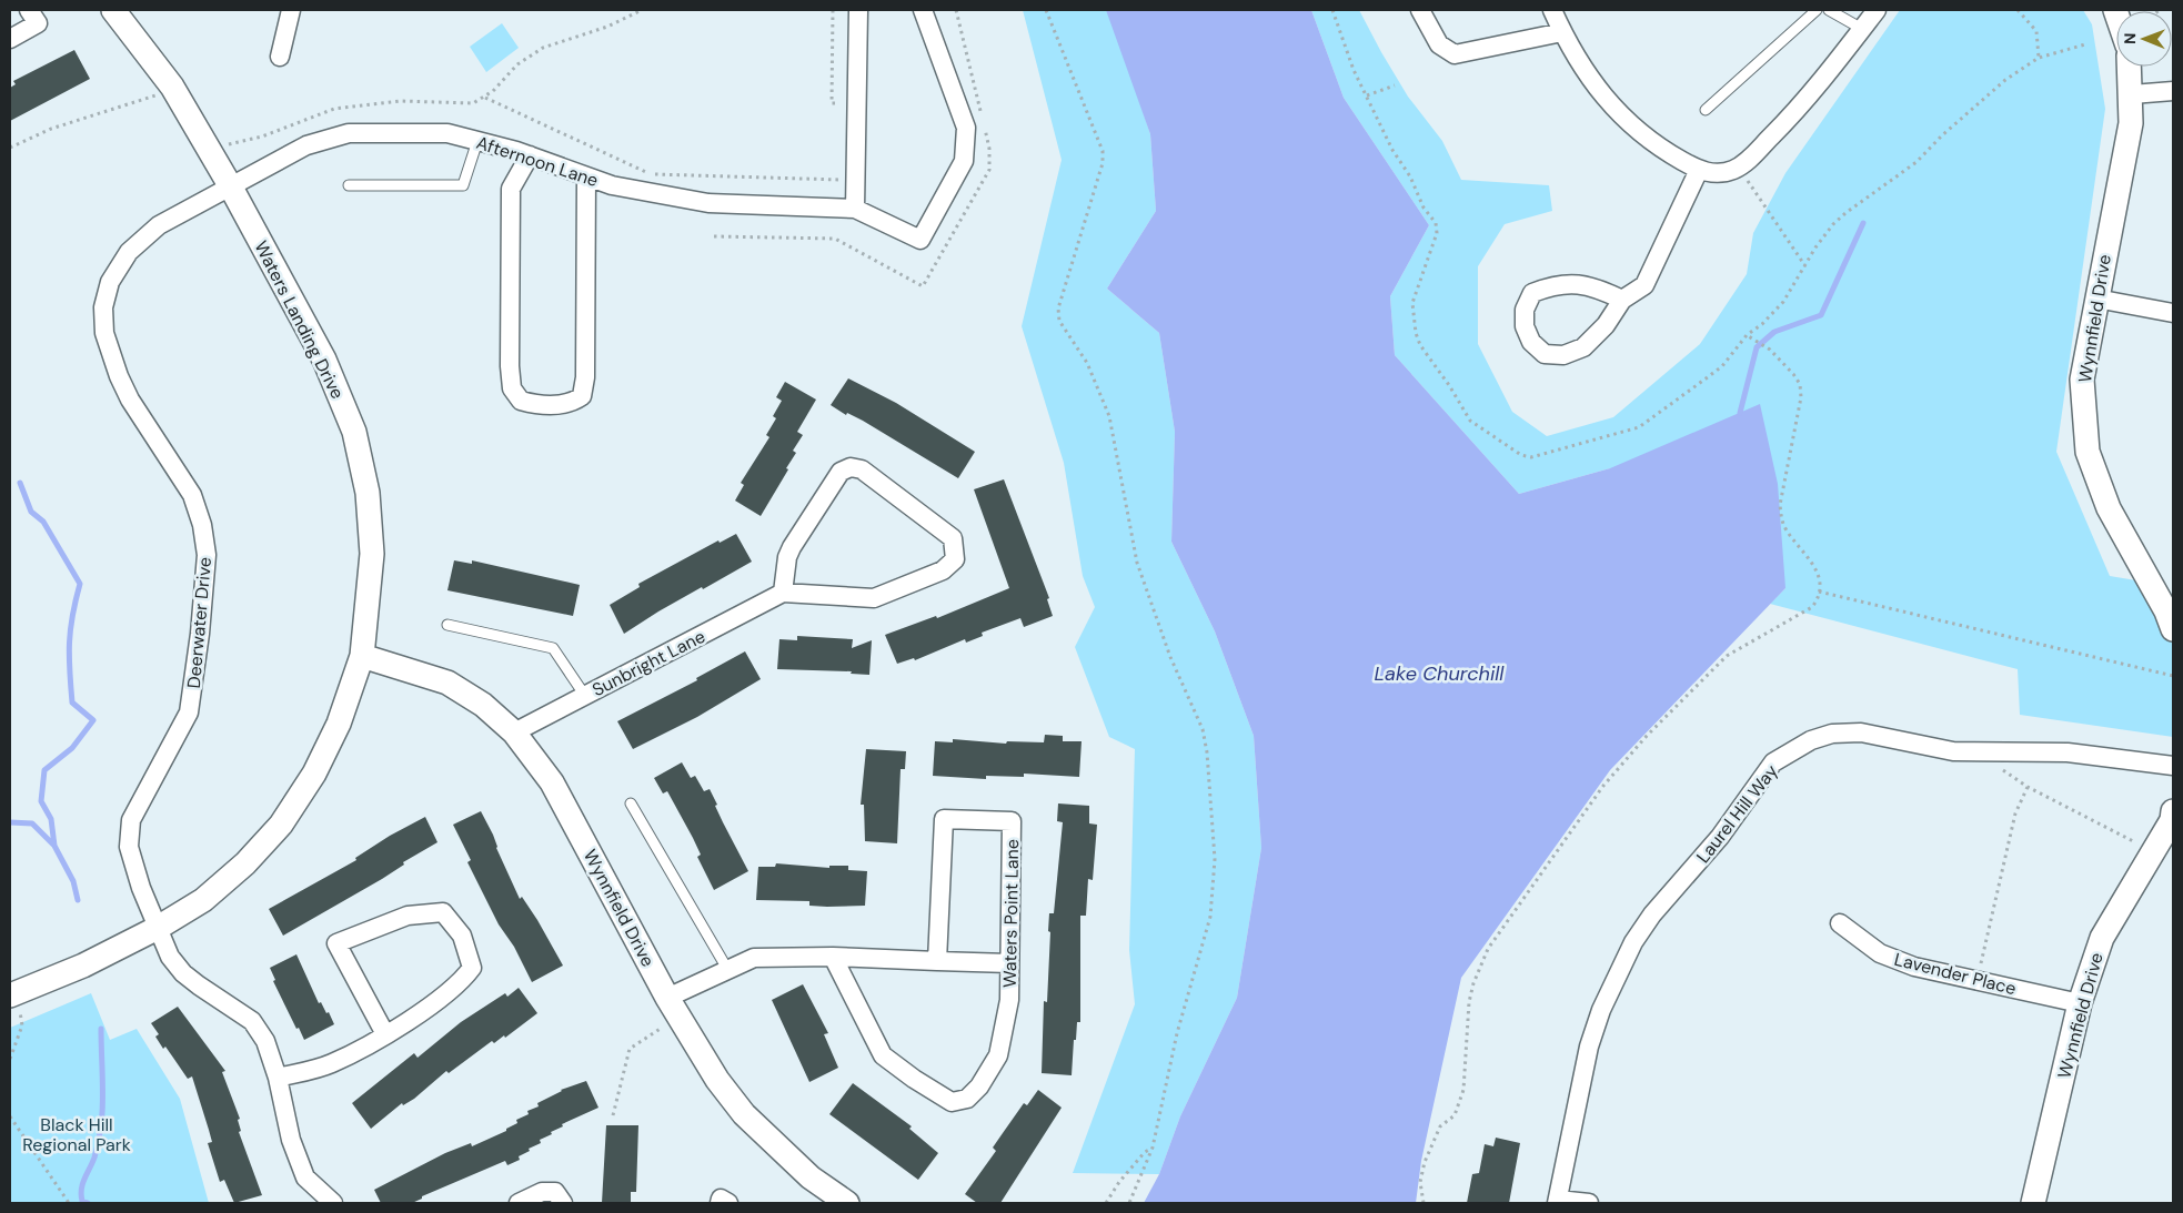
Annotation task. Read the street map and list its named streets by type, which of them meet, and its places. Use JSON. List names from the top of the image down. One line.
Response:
{"streets":{"street":["Afternoon Lane","Wynnfield Drive","Waters Landing Drive","Deerwater Drive","Sunbright Lane","Laurel Hill Way","Waters Point Lane","Lavender Place"]},"crossings":[["Afternoon Lane","Waters Landing Drive"],["Afternoon Lane","Deerwater Drive"],["Wynnfield Drive","Waters Landing Drive"],["Wynnfield Drive","Sunbright Lane"],["Wynnfield Drive","Lavender Place"],["Waters Landing Drive","Deerwater Drive"]],"water":["Lake Churchill"],"parks":["Black Hill Regional Park"],"north":"left"}
